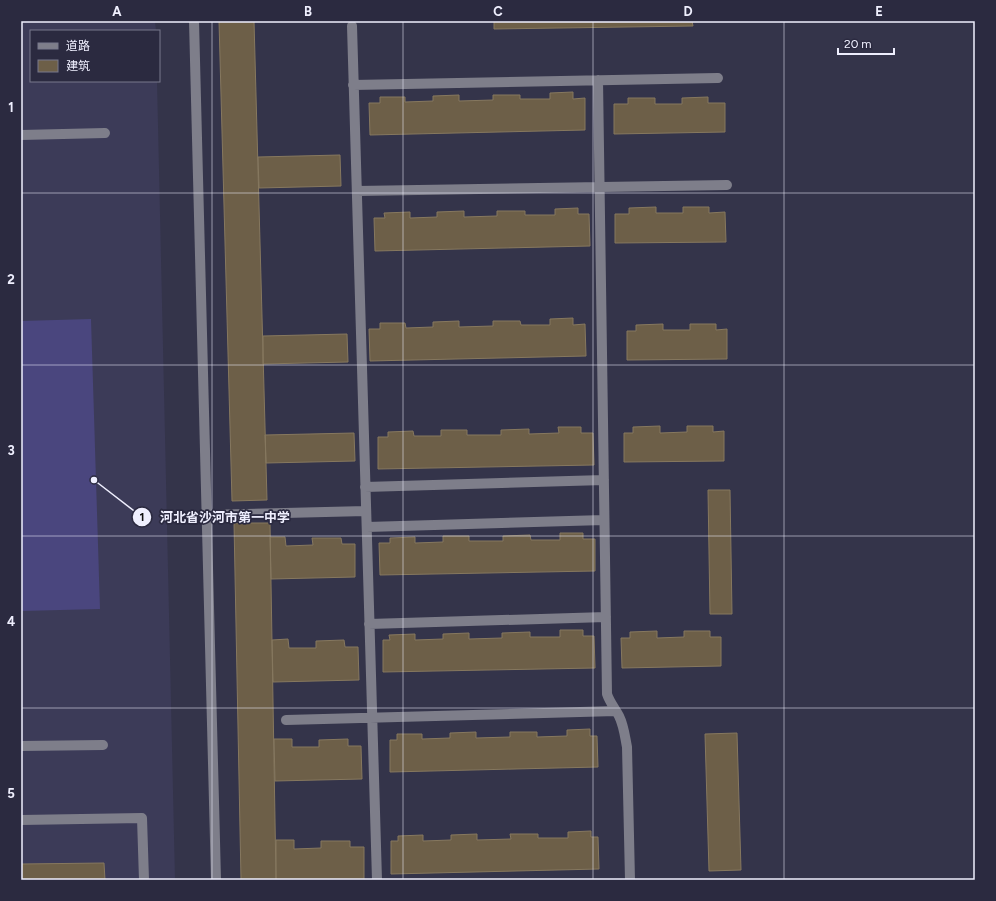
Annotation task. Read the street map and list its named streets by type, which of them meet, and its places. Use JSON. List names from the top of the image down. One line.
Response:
{"places":["河北省沙河市第一中学"],"legend":["道路","建筑"],"scale_bar":"20 m","grid":{"columns":["A","B","C","D","E"],"rows":["1","2","3","4","5"]}}
